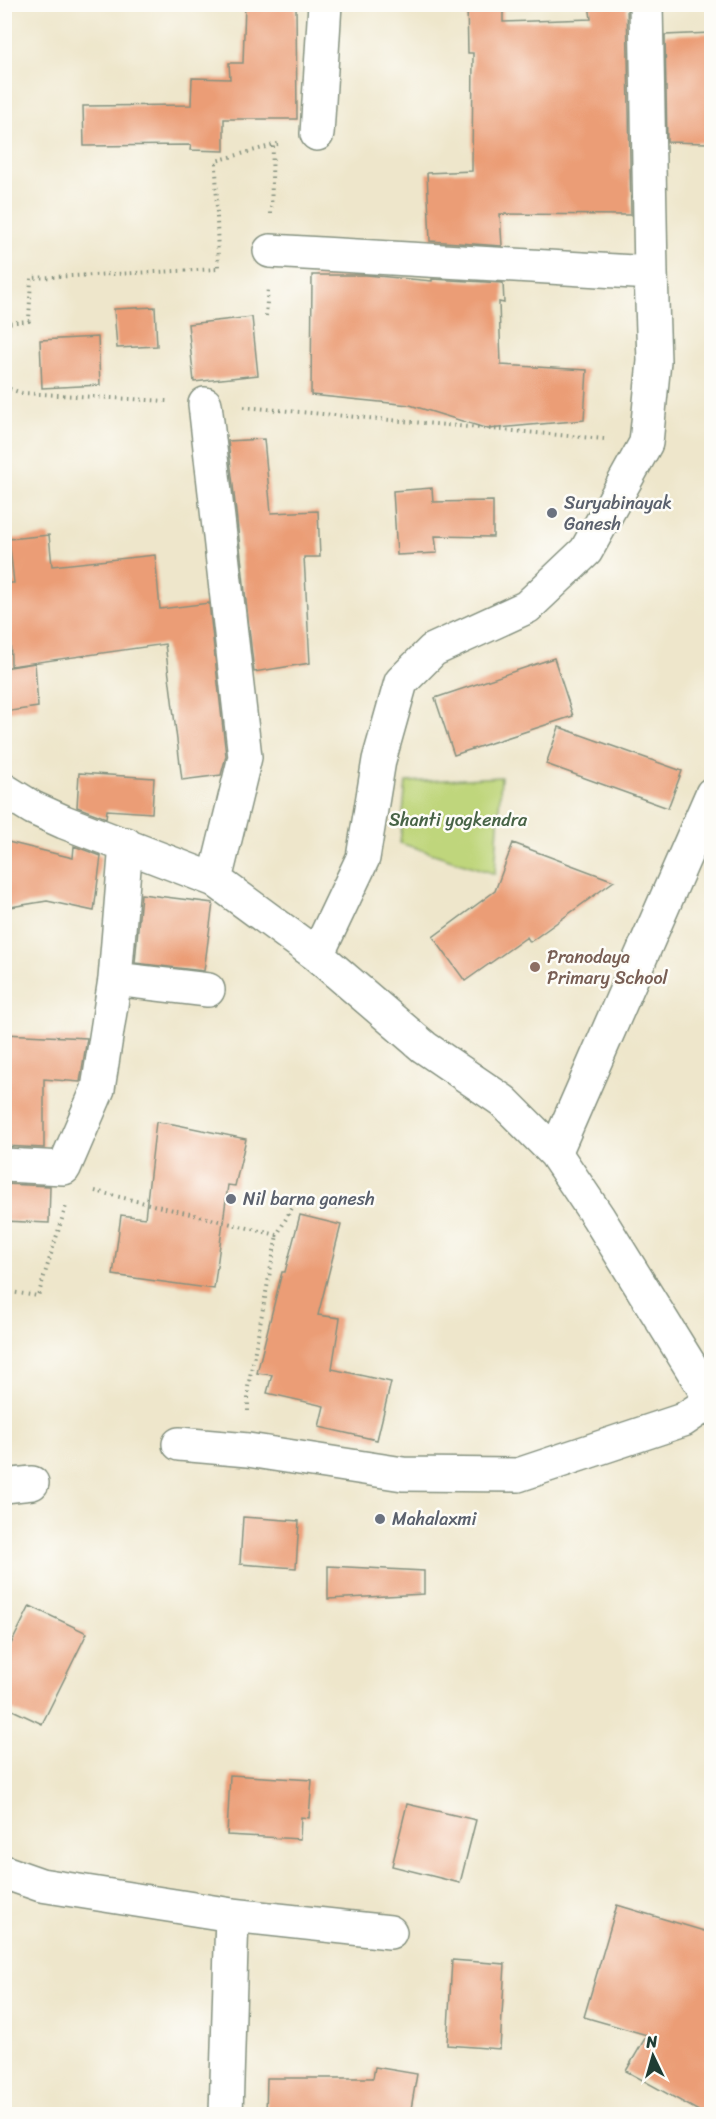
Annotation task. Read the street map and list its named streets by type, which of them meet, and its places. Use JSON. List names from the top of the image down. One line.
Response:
{"parks":["Shanti yogkendra"],"places":["Suryabinayak Ganesh","Pranodaya Primary School","Nil barna ganesh","Mahalaxmi"],"north":"top"}
